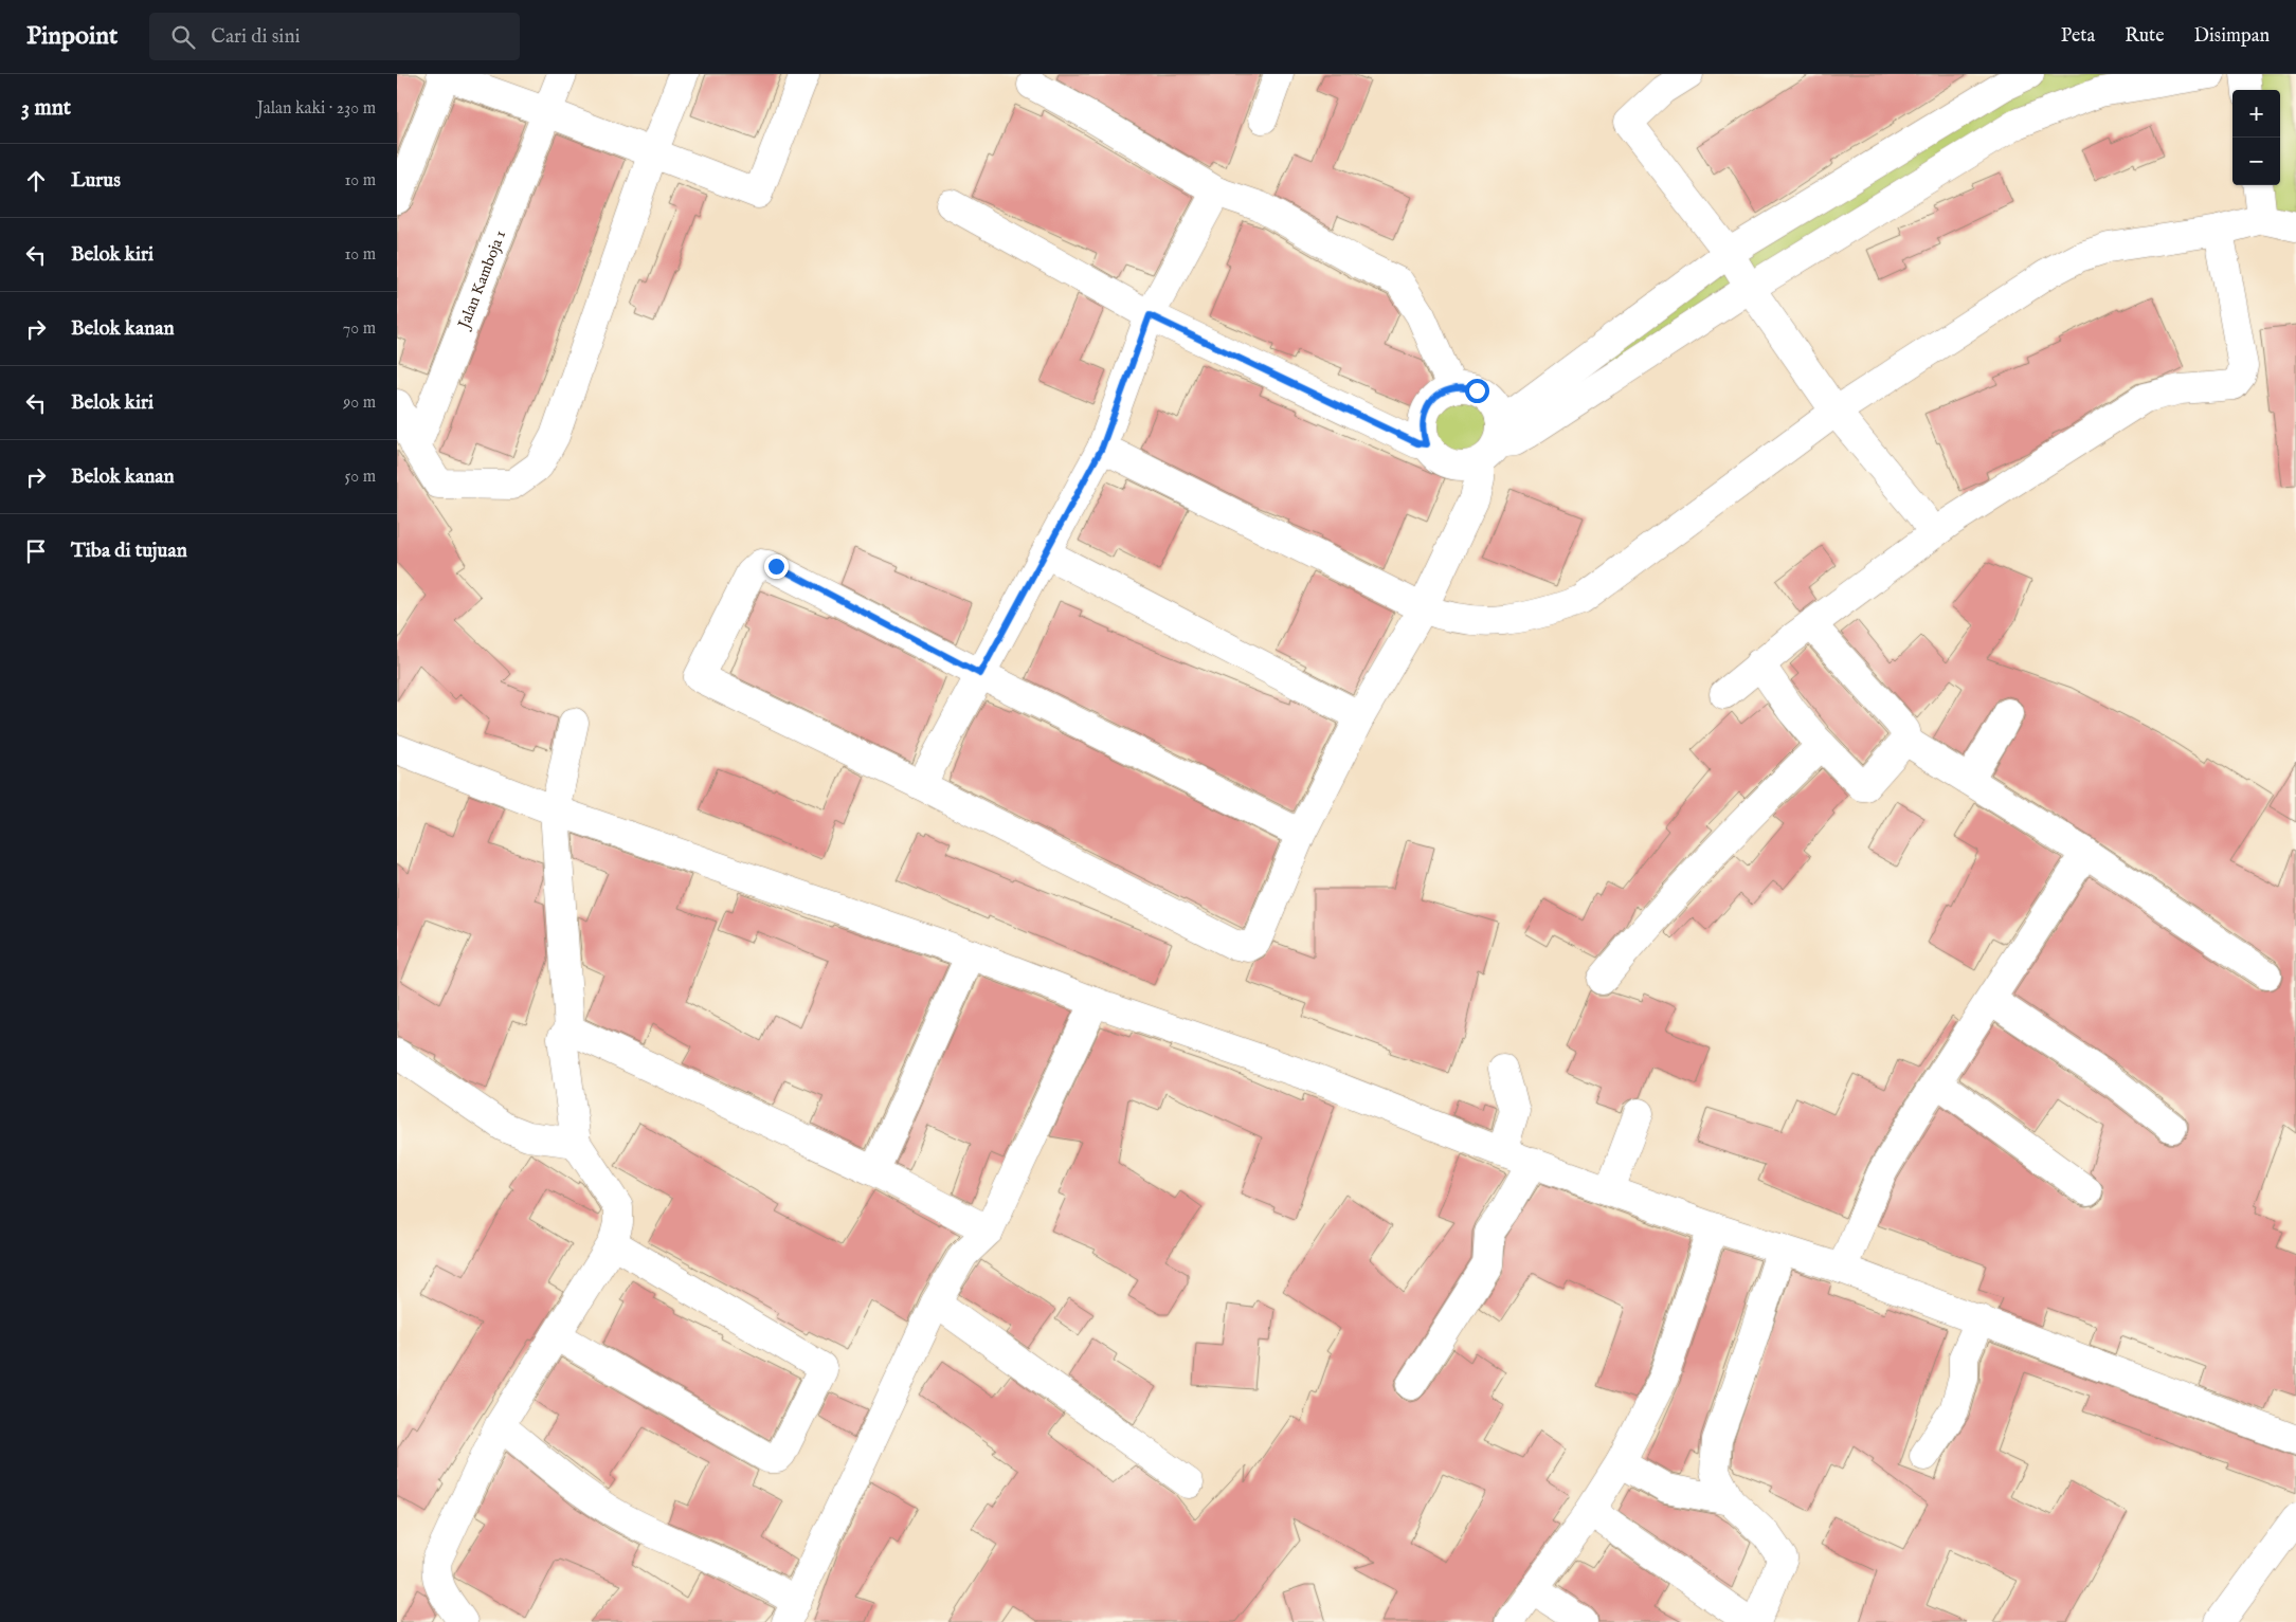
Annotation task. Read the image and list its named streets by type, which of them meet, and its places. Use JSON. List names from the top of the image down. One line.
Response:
{"streets":{"street":["Jalan Kamboja 1"]},"page":{"header":"Pinpoint","search":"Cari di sini","nav":["Peta","Rute","Disimpan"],"heading":["3 mnt","Jalan kaki · 230 m"],"map_buttons":["+","−"],"list":[["Lurus","10 m"],["Belok kiri","10 m"],["Belok kanan","70 m"],["Belok kiri","90 m"],["Belok kanan","50 m"],"Tiba di tujuan"]}}
